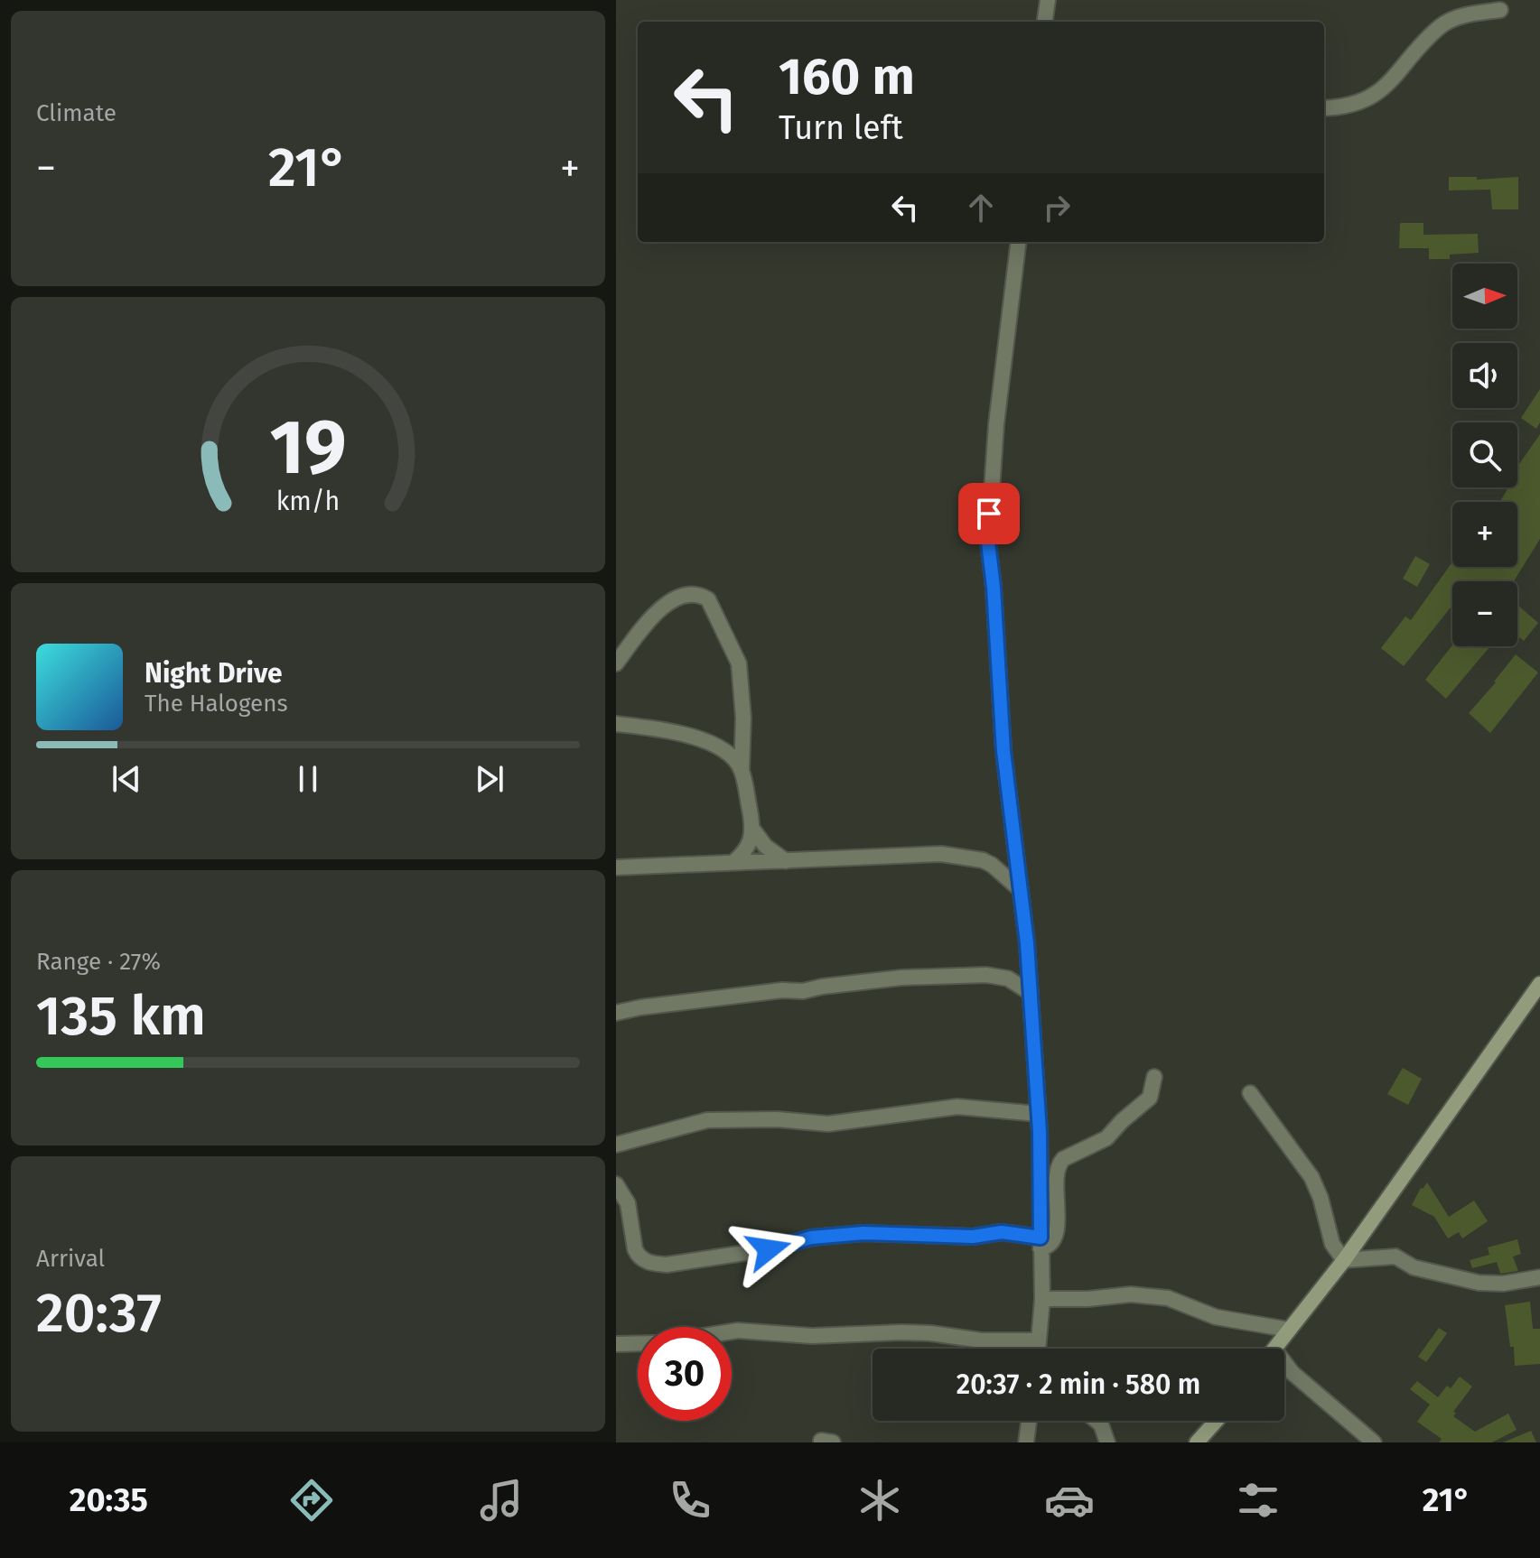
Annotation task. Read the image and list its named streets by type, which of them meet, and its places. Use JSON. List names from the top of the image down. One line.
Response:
{"north":"right","page":{"tile":["Climate",["Range · 27%","135 km"],["Arrival","20:37"]],"turn":["160 m","Turn left"],"heat":["−","21°","+"],"map_buttons":["+","−"],"song":["Night Drive","The Halogens"],"limit":"30","trip":"20:37 · 2 min · 580 m","tabs":["20:35","21°"],"gauge":["19","km/h"]}}
